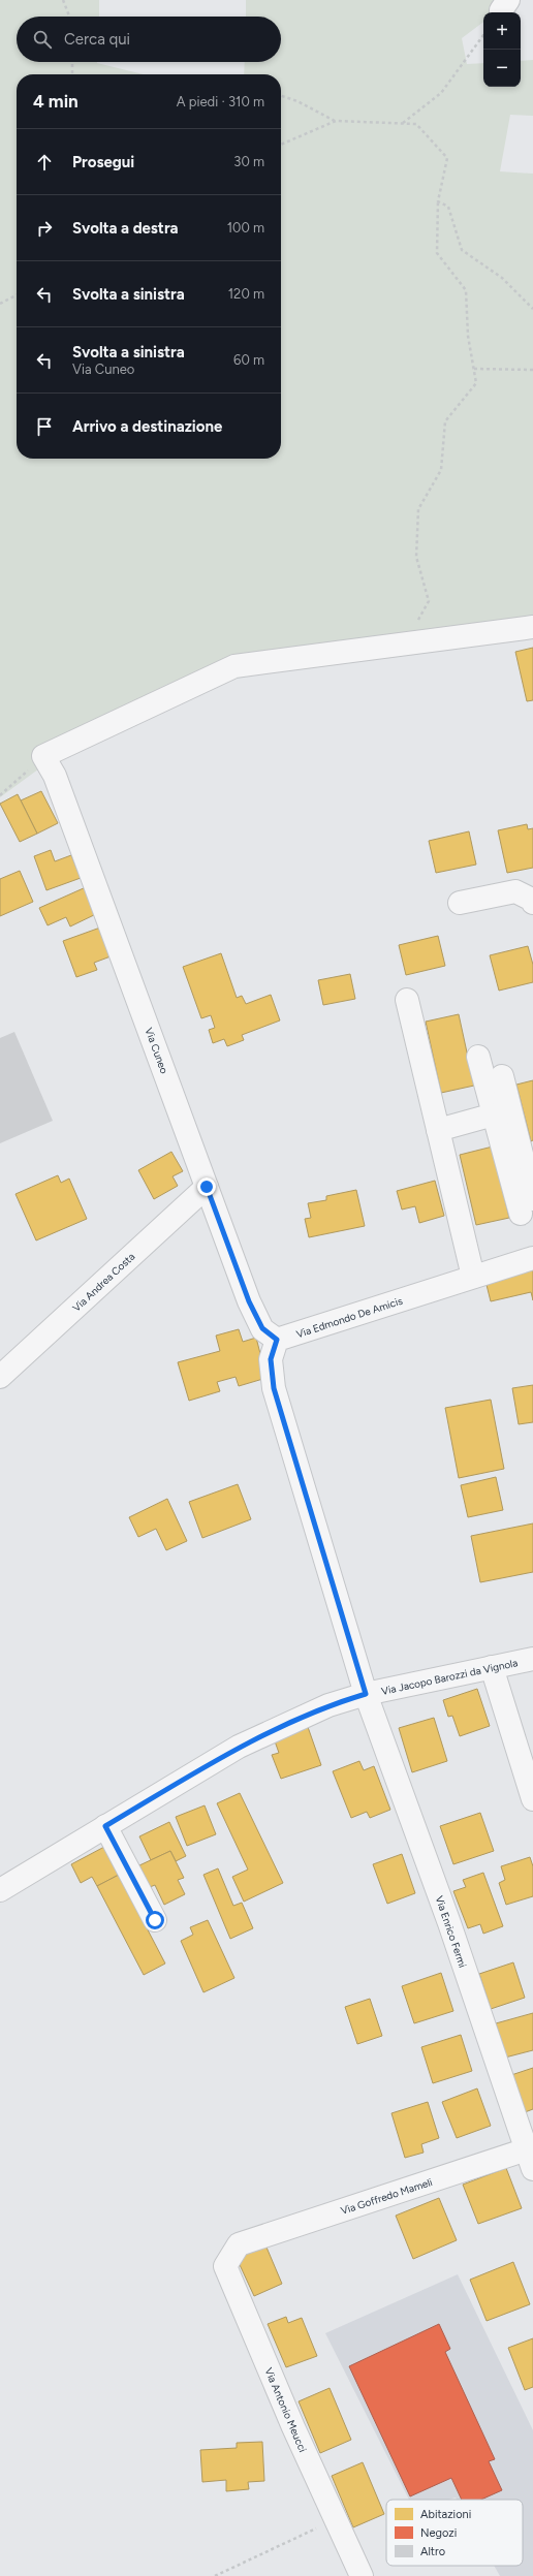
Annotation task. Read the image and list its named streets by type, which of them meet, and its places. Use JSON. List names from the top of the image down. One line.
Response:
{"streets":{"street":["Via Cuneo","Via Andrea Costa","Via Edmondo De Amicis","Via Jacopo Barozzi da Vignola","Via Enrico Fermi","Via Goffredo Mameli","Via Antonio Meucci"]},"crossings":[["Via Cuneo","Via Andrea Costa"],["Via Cuneo","Via Edmondo De Amicis"],["Via Jacopo Barozzi da Vignola","Via Enrico Fermi"],["Via Enrico Fermi","Via Goffredo Mameli"],["Via Goffredo Mameli","Via Antonio Meucci"]],"legend":["Abitazioni","Negozi","Altro"],"page":{"map_buttons":["+","−"],"search":"Cerca qui","heading":["4 min","A piedi · 310 m"],"list":[["Prosegui","30 m"],["Svolta a destra","100 m"],["Svolta a sinistra","120 m"],["Svolta a sinistra","Via Cuneo","60 m"],"Arrivo a destinazione"]}}
